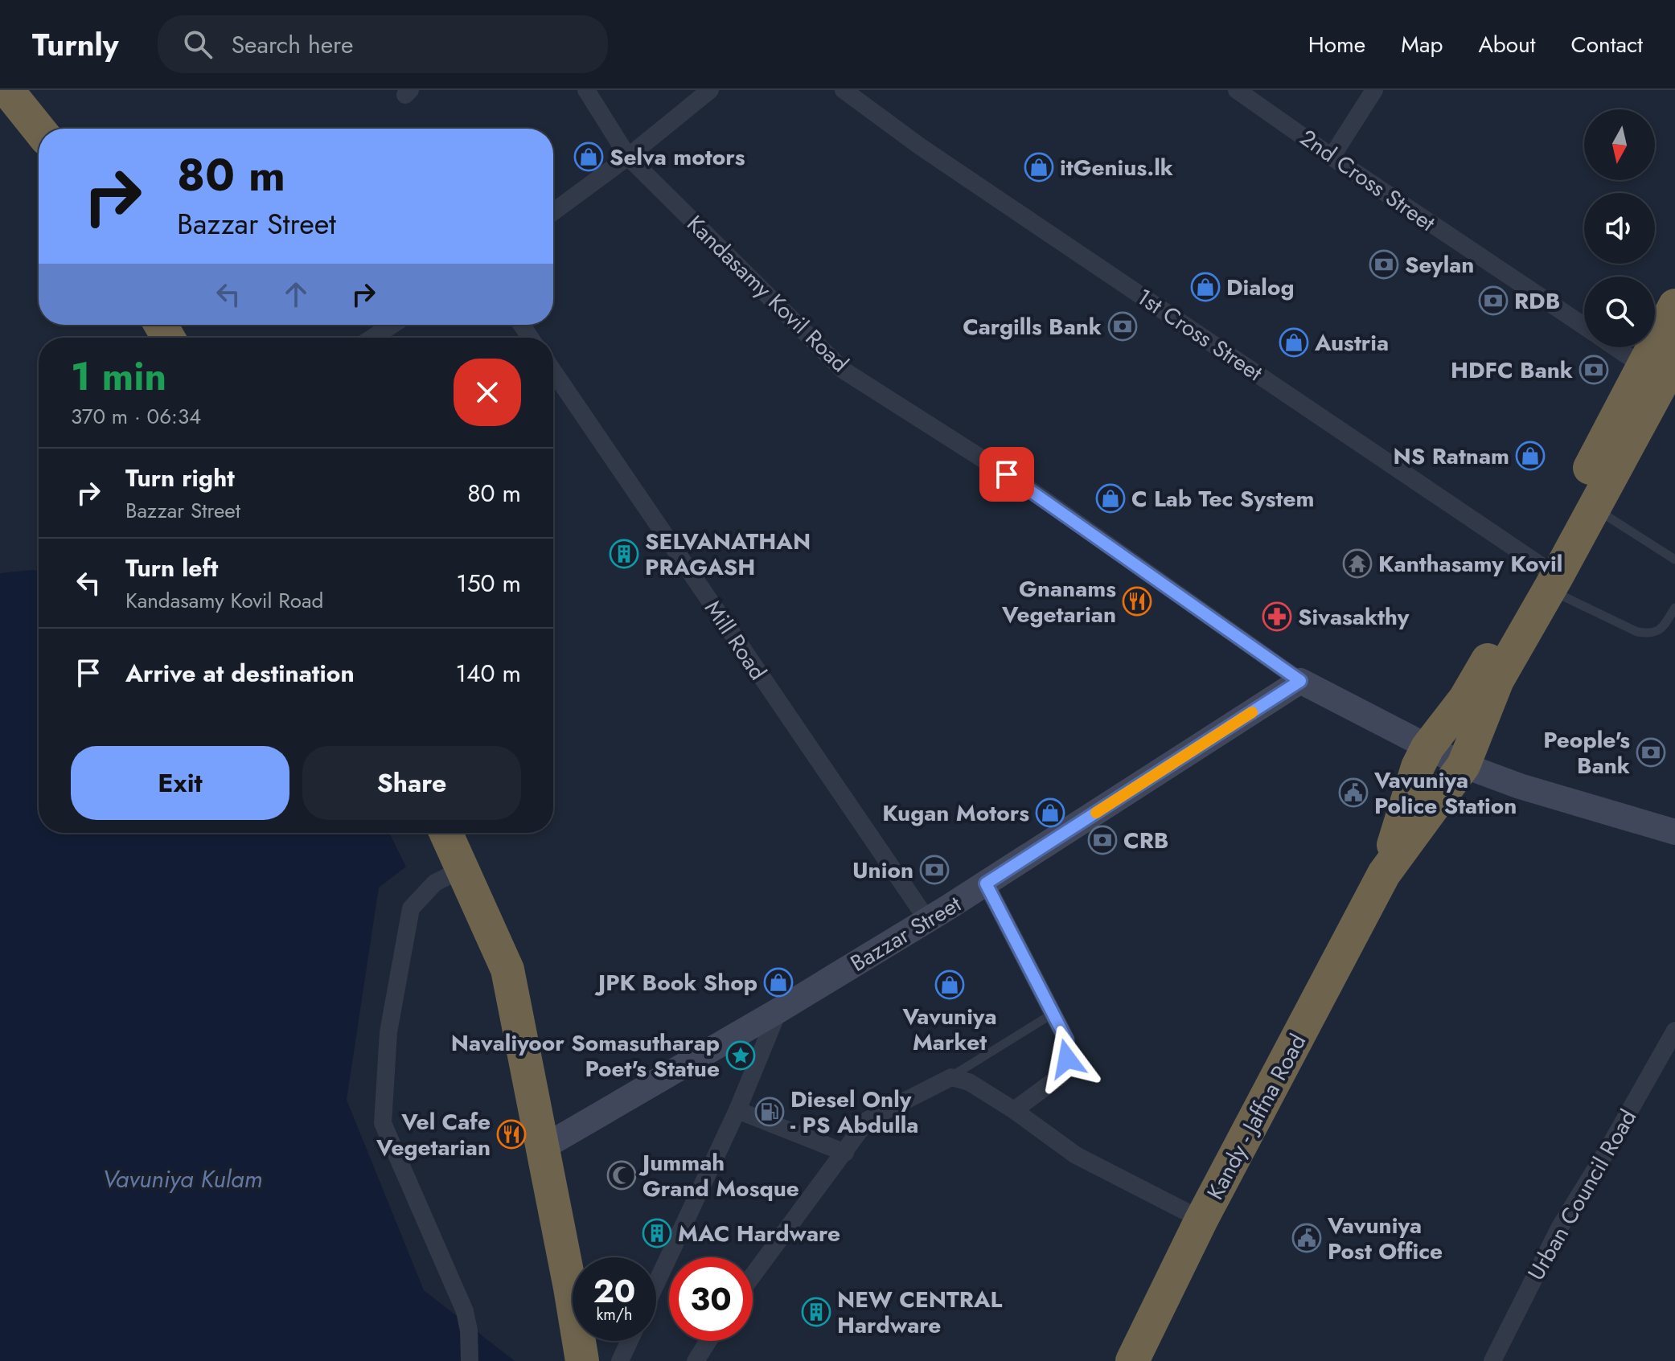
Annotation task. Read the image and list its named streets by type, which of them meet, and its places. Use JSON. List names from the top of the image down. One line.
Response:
{"streets":{"highway":["Kandy - Jaffna Road"],"main road":["Bazzar Street"],"street":["2nd Cross Street","Kandasamy Kovil Road","1st Cross Street","Mill Road","Urban Council Road"]},"crossings":[["2nd Cross Street","Kandy - Jaffna Road"],["Kandasamy Kovil Road","Bazzar Street"],["1st Cross Street","Kandy - Jaffna Road"],["Mill Road","Bazzar Street"]],"water":["Vavuniya Kulam"],"places":{"shop":["Selva motors","itGenius.lk","Dialog","Austria","NS Ratnam","C Lab Tec System","Kugan Motors","JPK Book Shop","Vavuniya Market"],"bank":["Seylan","RDB","Cargills Bank","HDFC Bank","People's Bank","CRB","Union"],"building":["SELVANATHAN PRAGASH","MAC Hardware","NEW CENTRAL Hardware"],"temple":["Kanthasamy Kovil"],"restaurant":["Gnanams Vegetarian","Vel Cafe Vegetarian"],"pharmacy":["Sivasakthy"],"public building":["Vavuniya Police Station","Vavuniya Post Office"],"place":["Navaliyoor Somasutharap Poet's Statue"],"fuel station":["Diesel Only - PS Abdulla"],"mosque":["Jummah Grand Mosque"]},"north":"bottom","page":{"header":"Turnly","search":"Search here","nav":["Home","Map","About","Contact"],"turn":["80 m","Bazzar Street"],"heading":["1 min","370 m · 06:34"],"list":[{"name":"Turn right","note":"Bazzar Street","value":"80 m"},{"name":"Turn left","note":"Kandasamy Kovil Road","value":"150 m"},{"name":"Arrive at destination","value":"140 m"}],"buttons":["Exit","Share"],"speed":"20 km/h","limit":"30"}}
